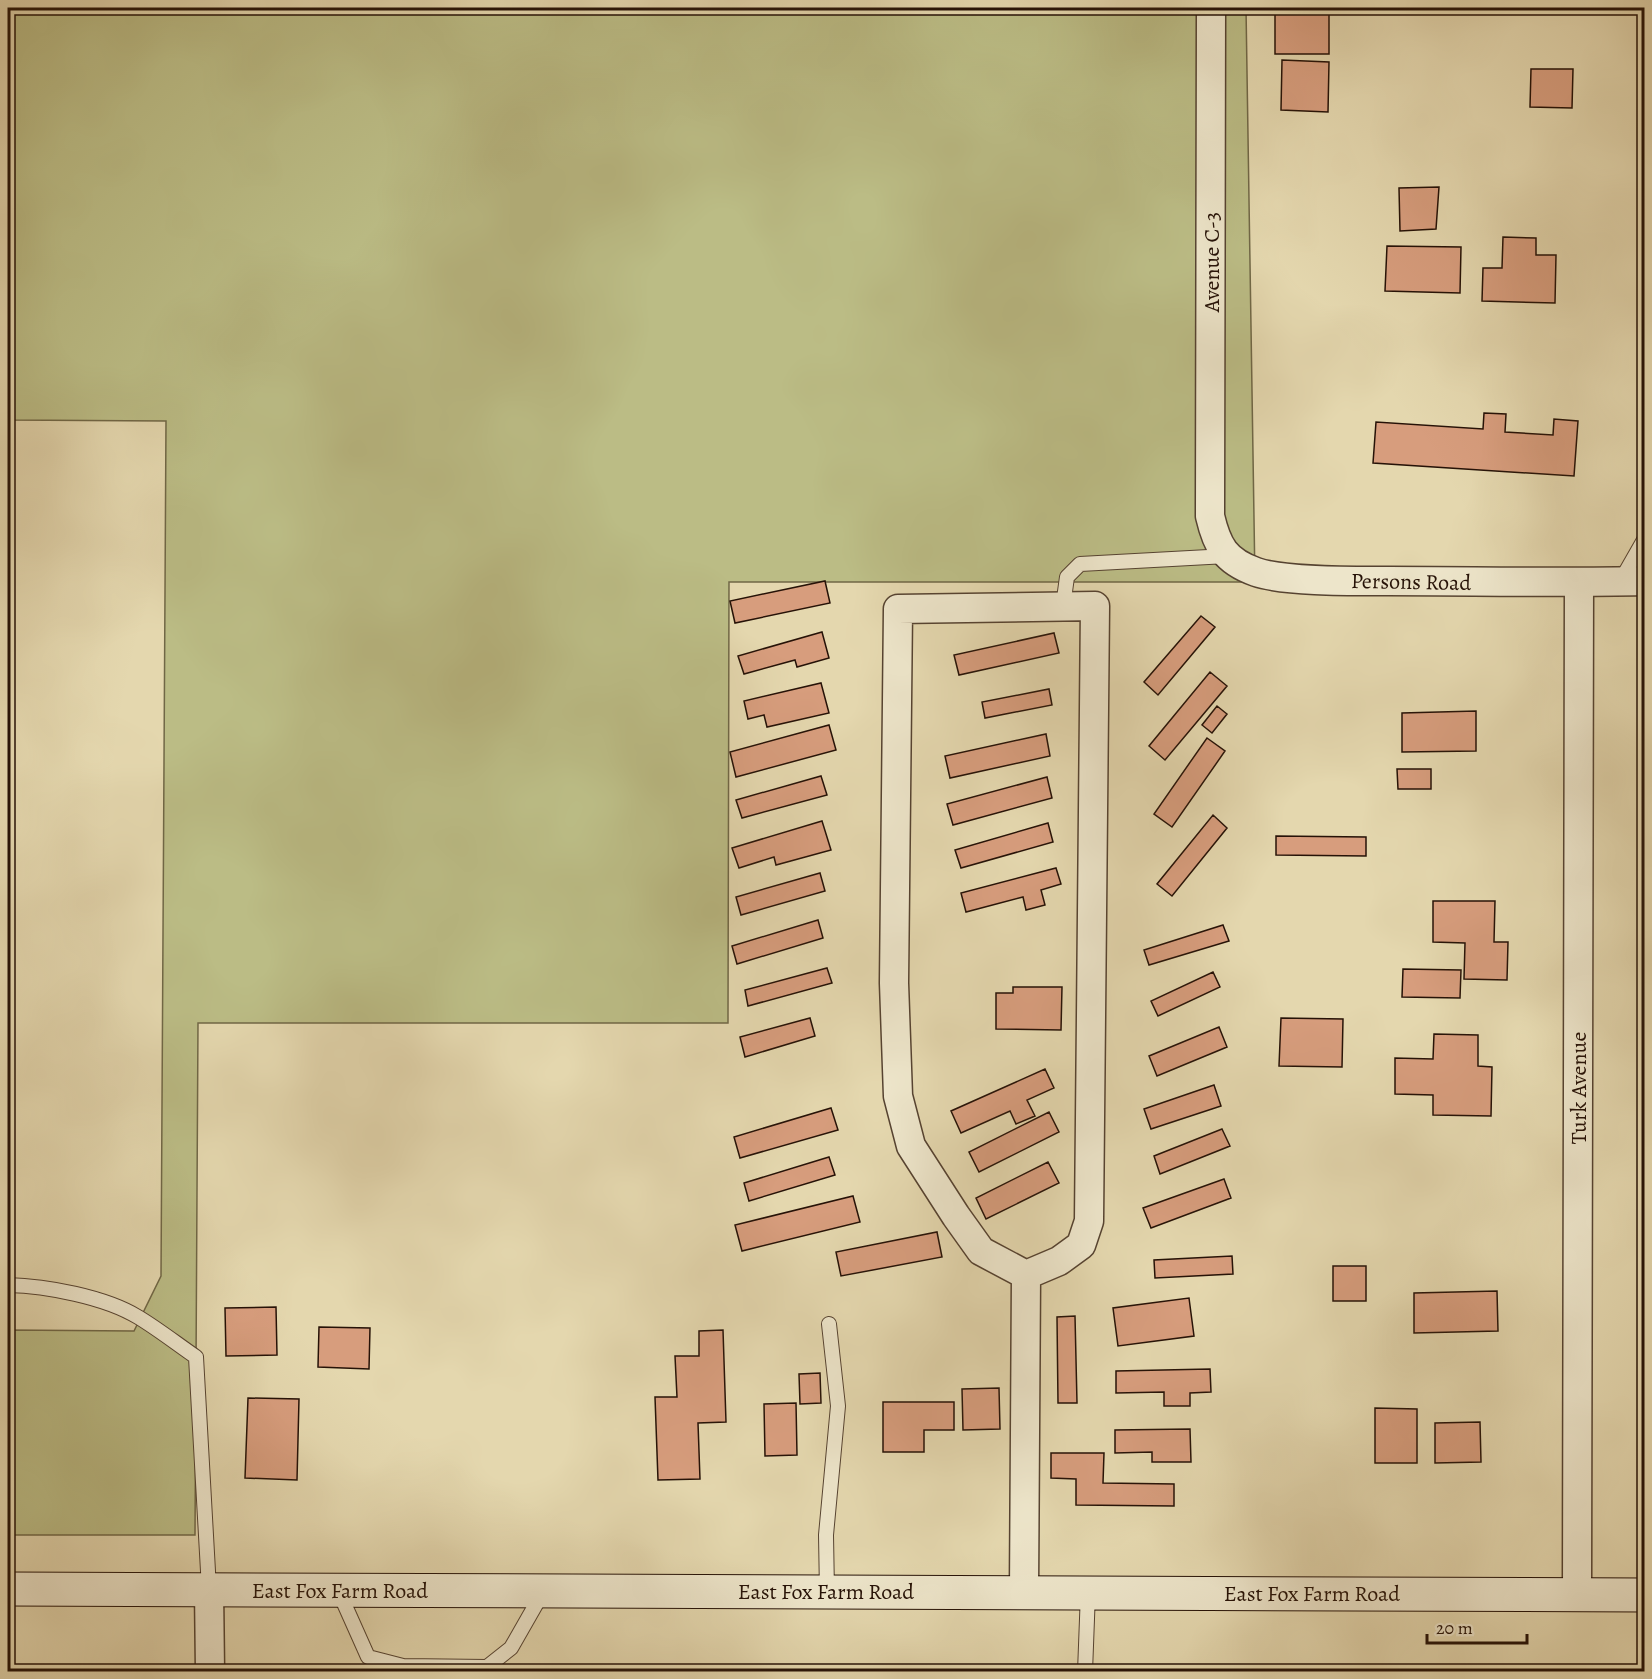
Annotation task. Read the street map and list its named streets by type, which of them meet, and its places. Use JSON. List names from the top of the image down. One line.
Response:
{"streets":{"main road":["East Fox Farm Road"],"street":["Avenue C-3","Persons Road","Turk Avenue"]},"crossings":[["Avenue C-3","Persons Road"],["Persons Road","Turk Avenue"],["Turk Avenue","East Fox Farm Road"]],"scale_bar":"20 m"}
